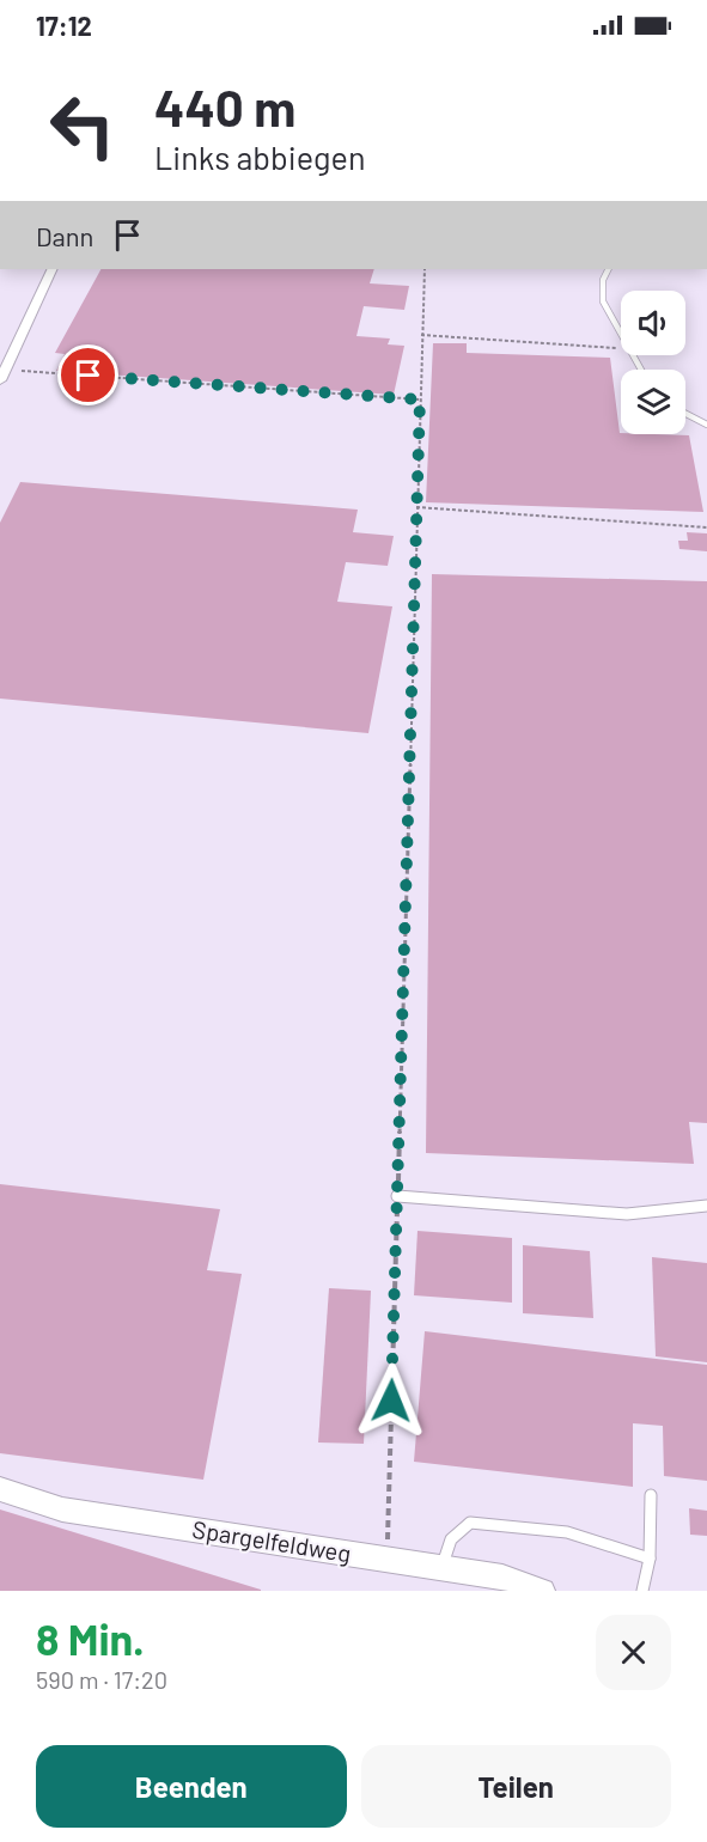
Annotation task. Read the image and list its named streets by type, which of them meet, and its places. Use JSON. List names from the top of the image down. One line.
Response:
{"streets":{"street":["Spargelfeldweg"]},"page":{"status":"17:12","turn":["440 m","Links abbiegen"],"then":"Dann","heading":["8 Min.","590 m · 17:20"],"buttons":["Beenden","Teilen"]}}
